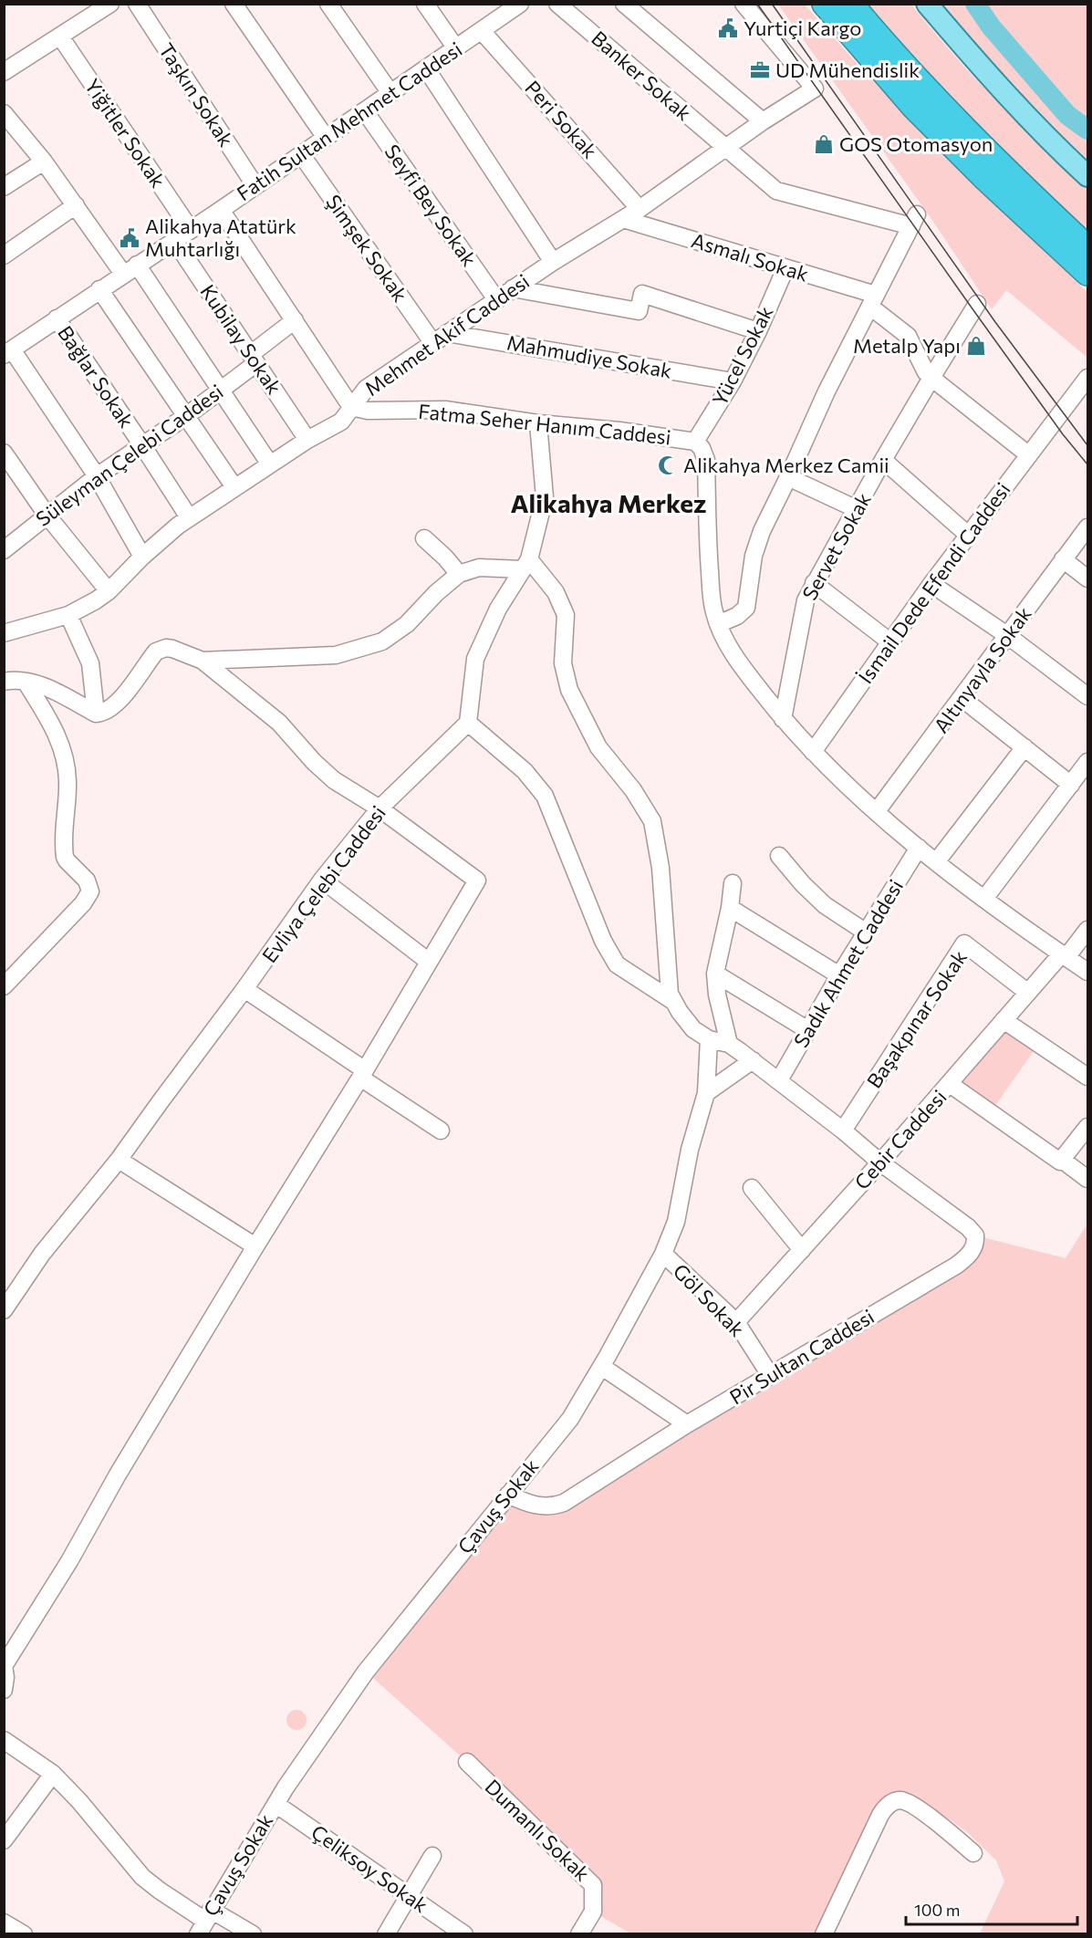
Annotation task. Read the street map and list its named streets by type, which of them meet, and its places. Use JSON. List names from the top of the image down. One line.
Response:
{"streets":{"street":["Banker Sokak","Taşkın Sokak","Peri Sokak","Fatih Sultan Mehmet Caddesi","Yiğitler Sokak","Seyfi Bey Sokak","Şimşek Sokak","Asmalı Sokak","Mehmet Akif Caddesi","Kubilay Sokak","Yücel Sokak","Mahmudiye Sokak","Bağlar Sokak","Fatma Seher Hanım Caddesi","Süleyman Çelebi Caddesi","Servet Sokak","İsmail Dede Efendi Caddesi","Altınyayla Sokak","Evliya Çelebi Caddesi","Sadık Ahmet Caddesi","Başakpınar Sokak","Cebir Caddesi","Göl Sokak","Pir Sultan Caddesi","Çavuş Sokak","Dumanlı Sokak","Çeliksoy Sokak"]},"crossings":[["Banker Sokak","Asmalı Sokak"],["Banker Sokak","Mehmet Akif Caddesi"],["Taşkın Sokak","Fatih Sultan Mehmet Caddesi"],["Peri Sokak","Fatih Sultan Mehmet Caddesi"],["Peri Sokak","Mehmet Akif Caddesi"],["Fatih Sultan Mehmet Caddesi","Yiğitler Sokak"],["Fatih Sultan Mehmet Caddesi","Seyfi Bey Sokak"],["Fatih Sultan Mehmet Caddesi","Şimşek Sokak"],["Fatih Sultan Mehmet Caddesi","Kubilay Sokak"],["Fatih Sultan Mehmet Caddesi","Bağlar Sokak"],["Seyfi Bey Sokak","Mehmet Akif Caddesi"],["Şimşek Sokak","Mehmet Akif Caddesi"],["Asmalı Sokak","Mehmet Akif Caddesi"],["Asmalı Sokak","Yücel Sokak"],["Mehmet Akif Caddesi","Kubilay Sokak"],["Mehmet Akif Caddesi","Mahmudiye Sokak"],["Mehmet Akif Caddesi","Bağlar Sokak"],["Mehmet Akif Caddesi","Fatma Seher Hanım Caddesi"],["Kubilay Sokak","Süleyman Çelebi Caddesi"],["Yücel Sokak","Mahmudiye Sokak"],["Yücel Sokak","Fatma Seher Hanım Caddesi"],["Bağlar Sokak","Süleyman Çelebi Caddesi"],["Fatma Seher Hanım Caddesi","Servet Sokak"],["Fatma Seher Hanım Caddesi","İsmail Dede Efendi Caddesi"],["Fatma Seher Hanım Caddesi","Altınyayla Sokak"],["Fatma Seher Hanım Caddesi","Sadık Ahmet Caddesi"],["Fatma Seher Hanım Caddesi","Cebir Caddesi"],["Başakpınar Sokak","Cebir Caddesi"],["Cebir Caddesi","Göl Sokak"],["Cebir Caddesi","Pir Sultan Caddesi"],["Göl Sokak","Pir Sultan Caddesi"],["Göl Sokak","Çavuş Sokak"],["Pir Sultan Caddesi","Çavuş Sokak"],["Çavuş Sokak","Çeliksoy Sokak"]],"districts":["Alikahya Merkez"],"places":{"public building":["Yurtiçi Kargo","Alikahya Atatürk Muhtarlığı"],"office":["UD Mühendislik"],"shop":["GOS Otomasyon","Metalp Yapı"],"mosque":["Alikahya Merkez Camii"]},"scale_bar":"100 m"}
